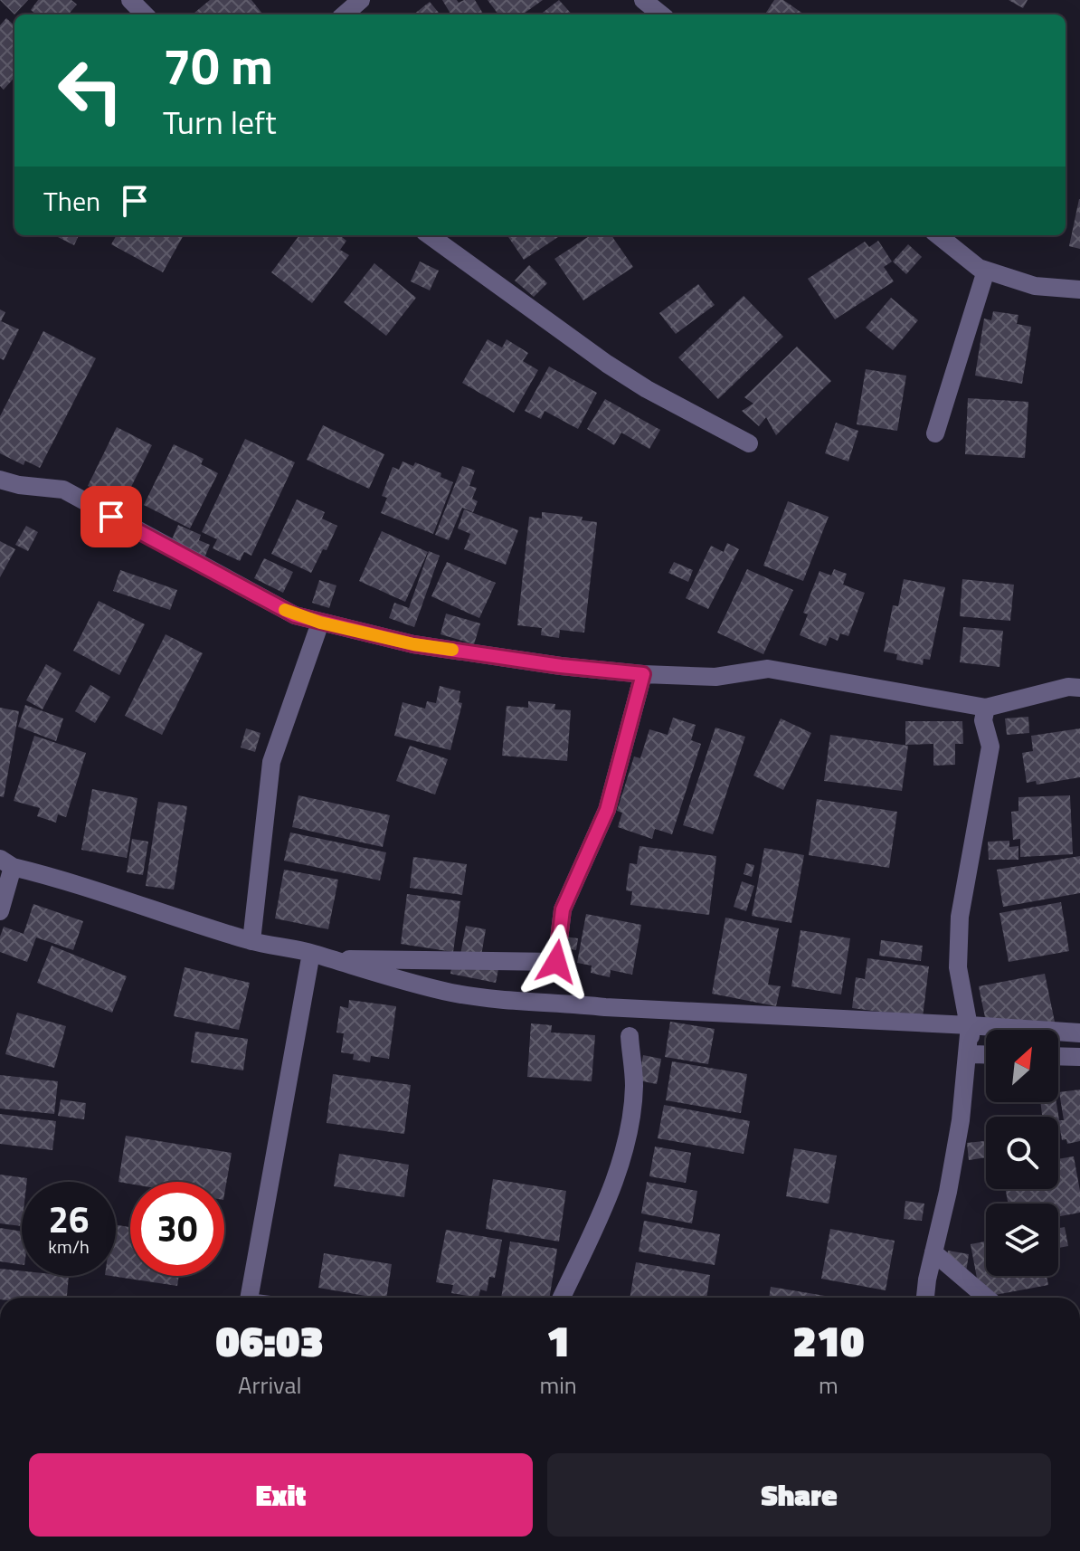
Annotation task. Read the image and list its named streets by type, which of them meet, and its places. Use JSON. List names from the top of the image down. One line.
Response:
{"north":"top right","page":{"turn":["70 m","Turn left"],"then":"Then","speed":"26 km/h","limit":"30","eta":["06:03","Arrival","1","min","210","m"],"buttons":["Exit","Share"]}}
